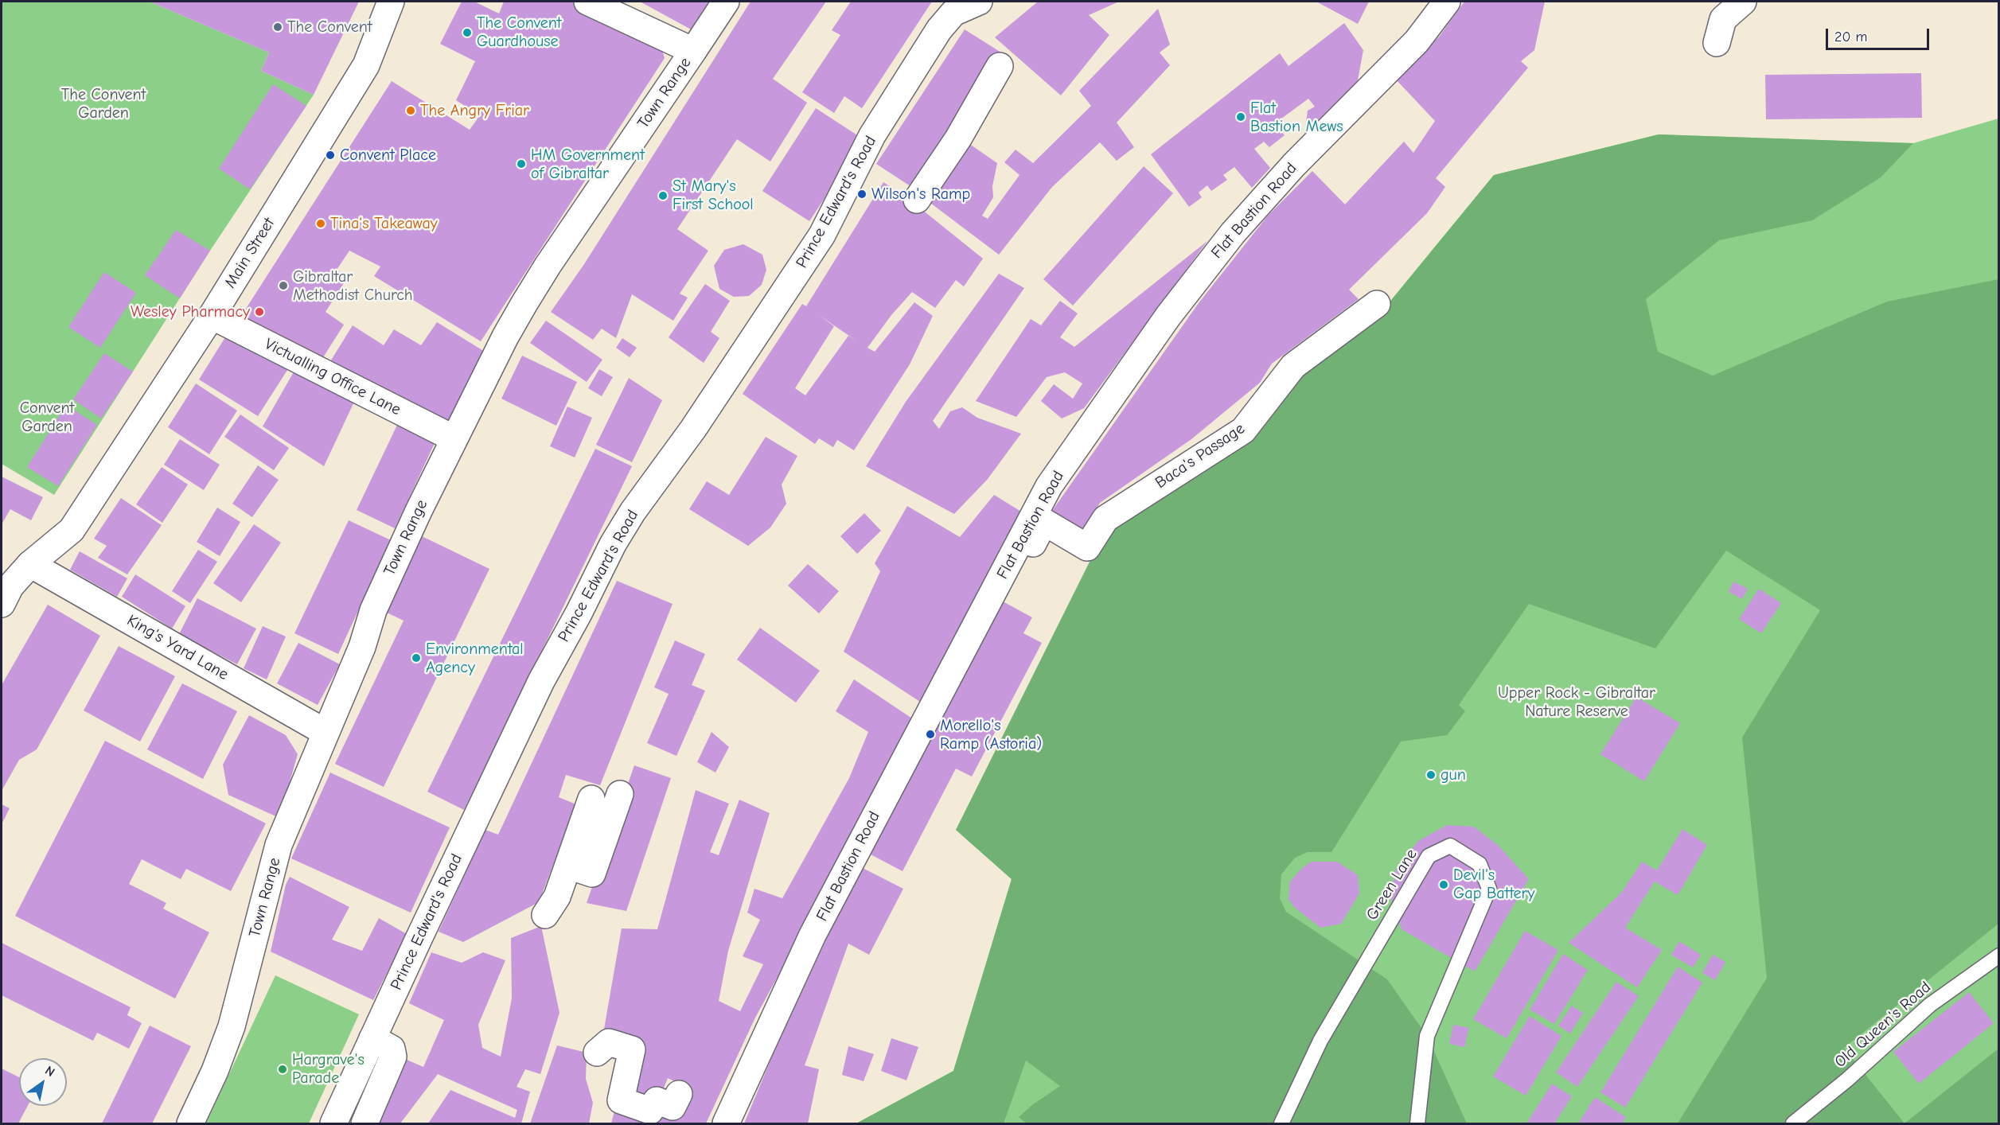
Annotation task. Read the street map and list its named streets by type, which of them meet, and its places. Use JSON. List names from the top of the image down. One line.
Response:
{"streets":{"street":["Town Range","Prince Edward's Road","Flat Bastion Road","Main Street","Victualling Office Lane","Baca's Passage","King's Yard Lane"],"lane":["Green Lane","Old Queen's Road"]},"crossings":[["Town Range","Victualling Office Lane"],["Town Range","King's Yard Lane"],["Flat Bastion Road","Baca's Passage"],["Main Street","Victualling Office Lane"],["Main Street","King's Yard Lane"]],"parks":["The Convent Garden","Convent Garden","Upper Rock - Gibraltar Nature Reserve"],"places":["The Convent","The Convent Guardhouse","The Angry Friar","Flat Bastion Mews","Convent Place","HM Government of Gibraltar","Wilson's Ramp","St Mary's First School","Tina's Takeaway","Gibraltar Methodist Church","Wesley Pharmacy","Environmental Agency","Morello's Ramp (Astoria)","gun","Devil's Gap Battery","Hargrave's Parade"],"scale_bar":"20 m","north":"top right"}
